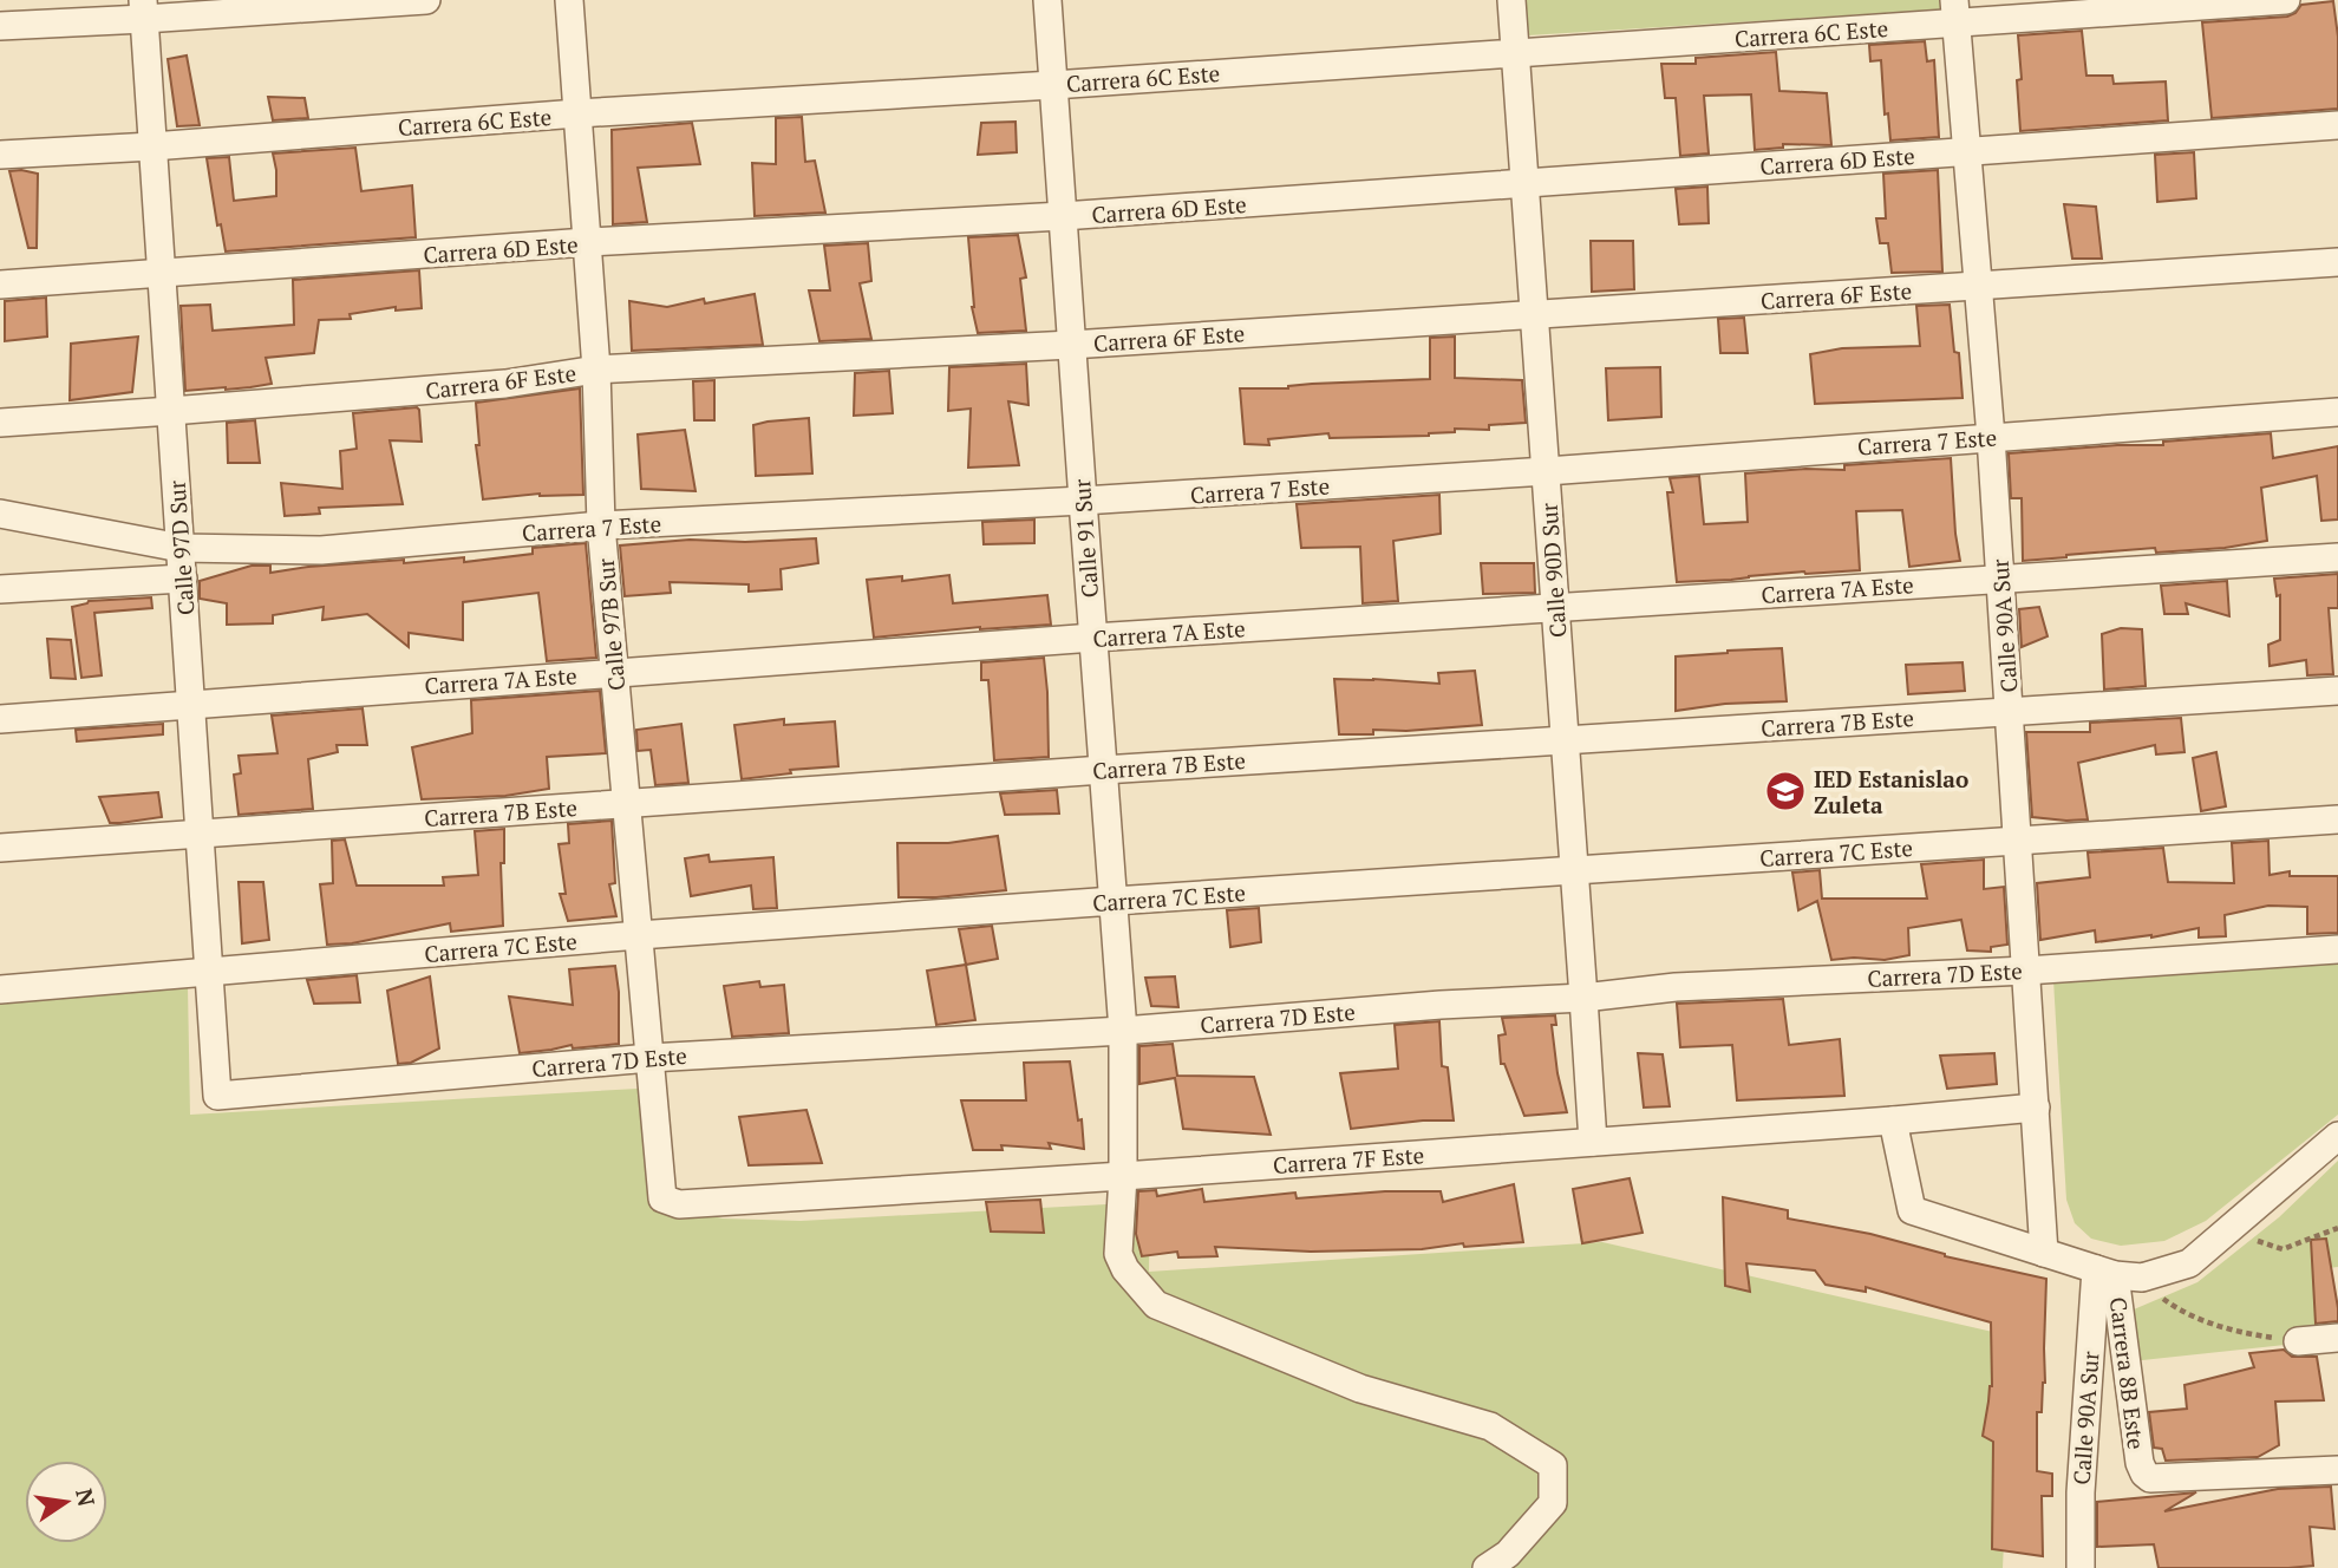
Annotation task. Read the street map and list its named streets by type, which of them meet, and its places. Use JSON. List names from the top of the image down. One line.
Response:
{"streets":{"street":["Carrera 6C Este","Carrera 6D Este","Carrera 6F Este","Carrera 7 Este","Calle 91 Sur","Calle 97D Sur","Calle 90D Sur","Carrera 7A Este","Calle 97B Sur","Calle 90A Sur","Carrera 7B Este","Carrera 7C Este","Carrera 7D Este","Carrera 7F Este","Carrera 8B Este"]},"crossings":[["Carrera 6C Este","Calle 91 Sur"],["Carrera 6C Este","Calle 97D Sur"],["Carrera 6C Este","Calle 90D Sur"],["Carrera 6C Este","Calle 97B Sur"],["Carrera 6C Este","Calle 90A Sur"],["Carrera 6D Este","Calle 91 Sur"],["Carrera 6D Este","Calle 97D Sur"],["Carrera 6D Este","Calle 90D Sur"],["Carrera 6D Este","Calle 97B Sur"],["Carrera 6D Este","Calle 90A Sur"],["Carrera 6F Este","Calle 91 Sur"],["Carrera 6F Este","Calle 97D Sur"],["Carrera 6F Este","Calle 90D Sur"],["Carrera 6F Este","Calle 97B Sur"],["Carrera 6F Este","Calle 90A Sur"],["Carrera 7 Este","Calle 91 Sur"],["Carrera 7 Este","Calle 97D Sur"],["Carrera 7 Este","Calle 90D Sur"],["Carrera 7 Este","Calle 97B Sur"],["Carrera 7 Este","Calle 90A Sur"],["Calle 91 Sur","Carrera 7A Este"],["Calle 91 Sur","Carrera 7B Este"],["Calle 91 Sur","Carrera 7C Este"],["Calle 91 Sur","Carrera 7D Este"],["Calle 91 Sur","Carrera 7F Este"],["Calle 97D Sur","Carrera 7A Este"],["Calle 97D Sur","Carrera 7B Este"],["Calle 97D Sur","Carrera 7C Este"],["Calle 97D Sur","Carrera 7D Este"],["Calle 90D Sur","Carrera 7A Este"],["Calle 90D Sur","Carrera 7B Este"],["Calle 90D Sur","Carrera 7C Este"],["Calle 90D Sur","Carrera 7D Este"],["Calle 90D Sur","Carrera 7F Este"],["Carrera 7A Este","Calle 97B Sur"],["Carrera 7A Este","Calle 90A Sur"],["Calle 97B Sur","Carrera 7B Este"],["Calle 97B Sur","Carrera 7C Este"],["Calle 97B Sur","Carrera 7D Este"],["Calle 97B Sur","Carrera 7F Este"],["Calle 90A Sur","Carrera 7B Este"],["Calle 90A Sur","Carrera 7C Este"],["Calle 90A Sur","Carrera 7D Este"],["Calle 90A Sur","Carrera 7F Este"],["Calle 90A Sur","Carrera 8B Este"]],"places":{"school or university":["IED Estanislao Zuleta"]},"north":"right"}
